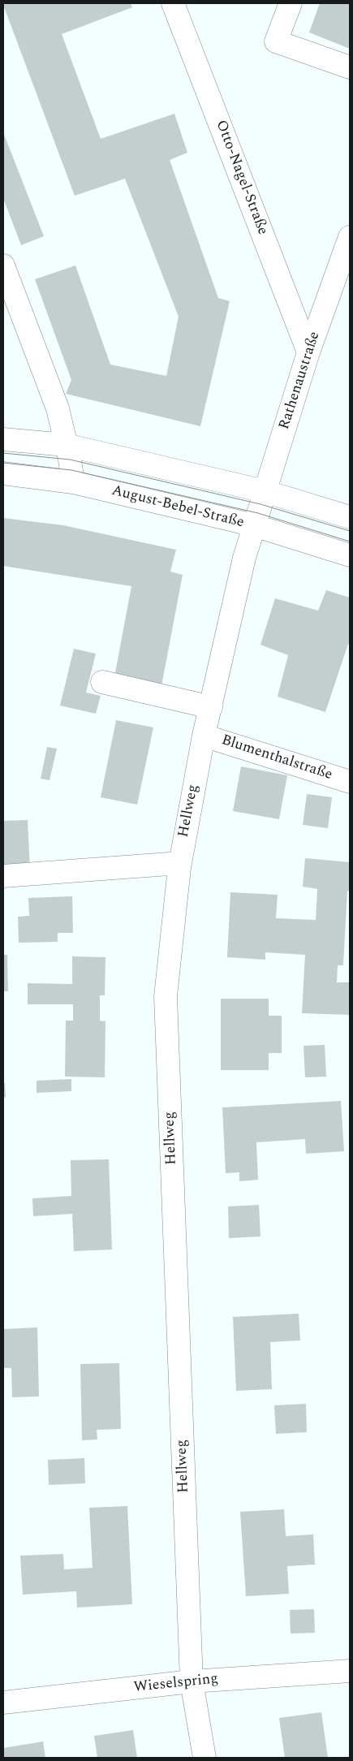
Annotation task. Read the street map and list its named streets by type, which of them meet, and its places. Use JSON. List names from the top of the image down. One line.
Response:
{"streets":{"street":["Otto-Nagel-Straße","Rathenaustraße","August-Bebel-Straße","Blumenthalstraße","Hellweg","Wieselspring"]},"crossings":[["Otto-Nagel-Straße","Rathenaustraße"],["Rathenaustraße","August-Bebel-Straße"],["Rathenaustraße","Hellweg"],["August-Bebel-Straße","Hellweg"],["Blumenthalstraße","Hellweg"],["Hellweg","Wieselspring"]]}
